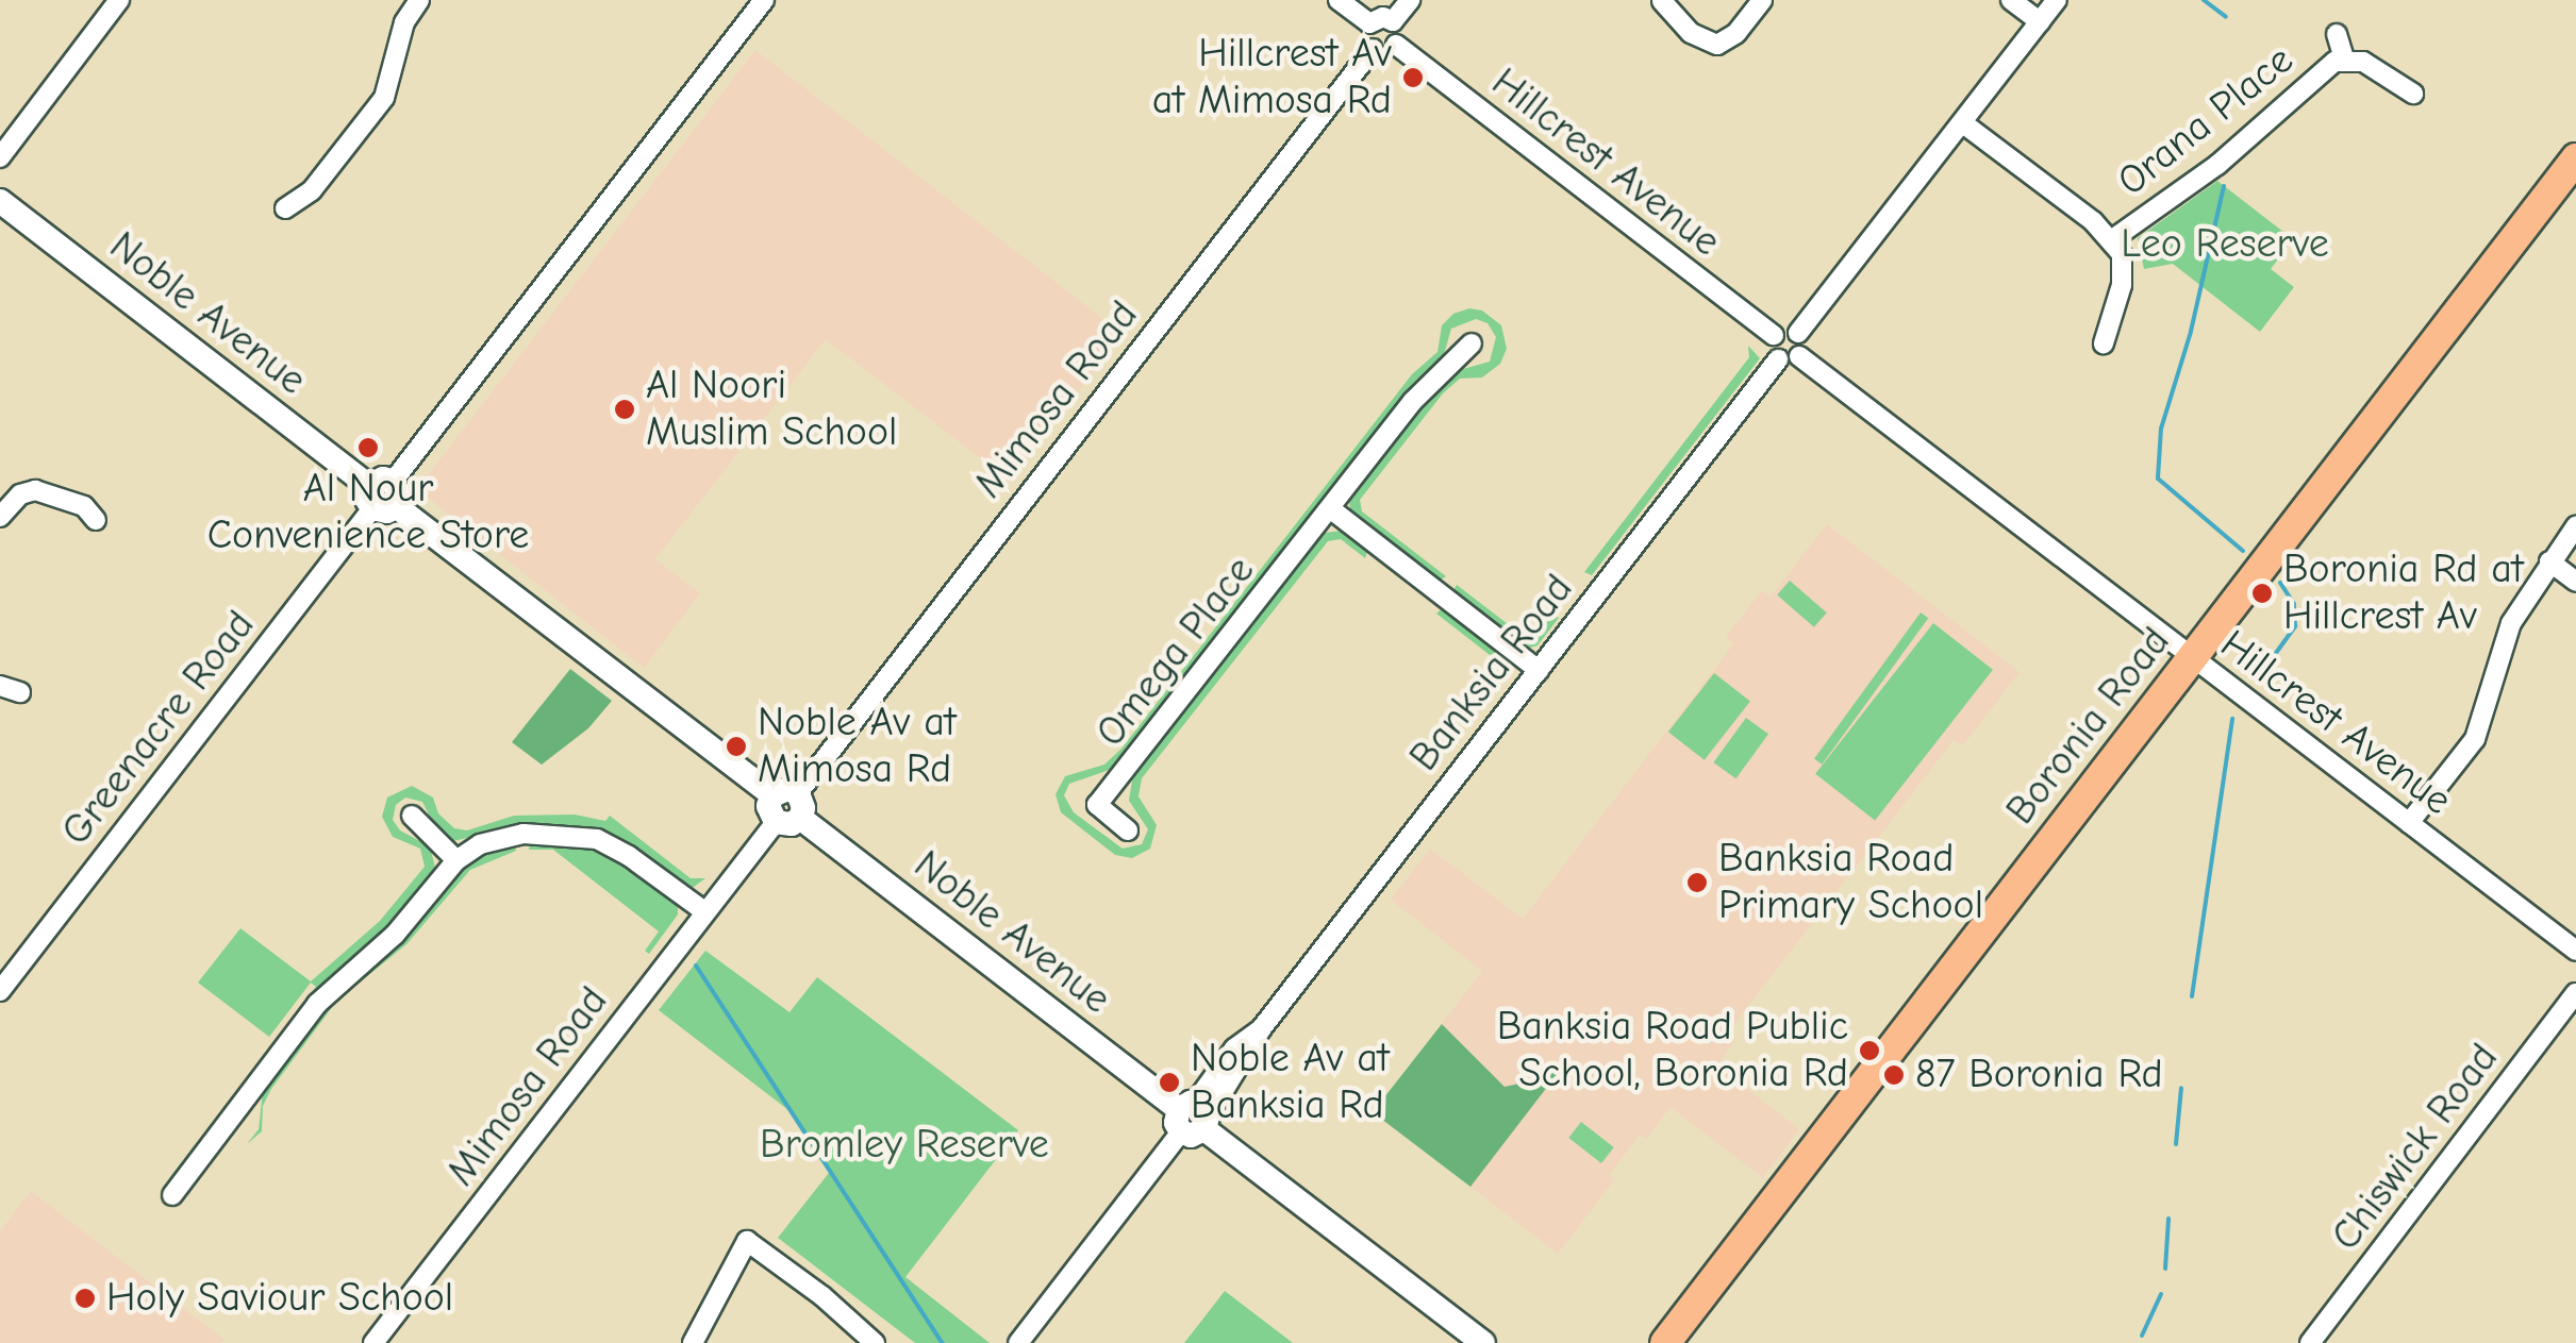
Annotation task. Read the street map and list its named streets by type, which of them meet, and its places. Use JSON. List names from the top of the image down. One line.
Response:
{"streets":{"main road":["Boronia Road"],"street":["Orana Place","Hillcrest Avenue","Noble Avenue","Mimosa Road","Omega Place","Banksia Road","Greenacre Road","Chiswick Road"]},"crossings":[["Hillcrest Avenue","Mimosa Road"],["Hillcrest Avenue","Banksia Road"],["Hillcrest Avenue","Boronia Road"],["Noble Avenue","Mimosa Road"],["Noble Avenue","Banksia Road"],["Noble Avenue","Greenacre Road"]],"parks":["Leo Reserve","Bromley Reserve"],"places":["Hillcrest Av at Mimosa Rd","Al Noori Muslim School","Al Nour Convenience Store","Boronia Rd at Hillcrest Av","Noble Av at Mimosa Rd","Banksia Road Primary School","Banksia Road Public School, Boronia Rd","87 Boronia Rd","Noble Av at Banksia Rd","Holy Saviour School"]}
